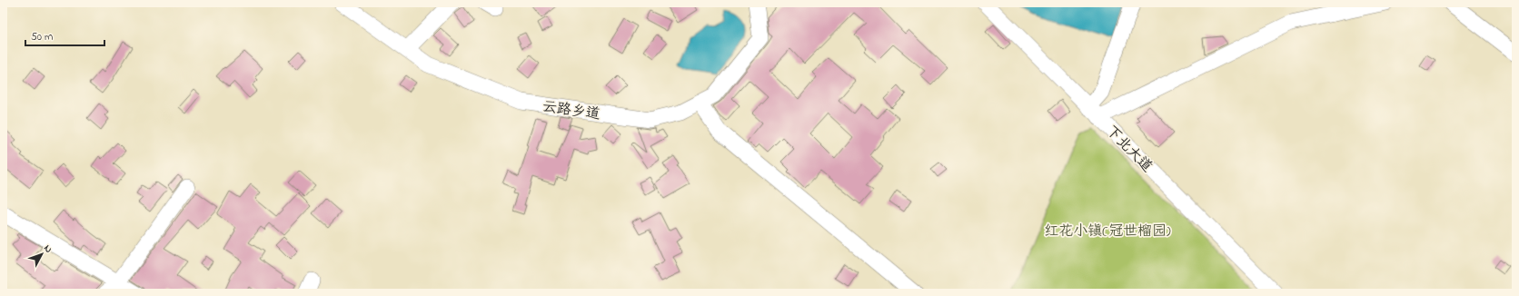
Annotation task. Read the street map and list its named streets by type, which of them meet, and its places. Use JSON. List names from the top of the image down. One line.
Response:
{"streets":{"street":["云路乡道","下北大道"]},"parks":["红花小镇(冠世榴园)"],"scale_bar":"50 m","north":"top right"}
